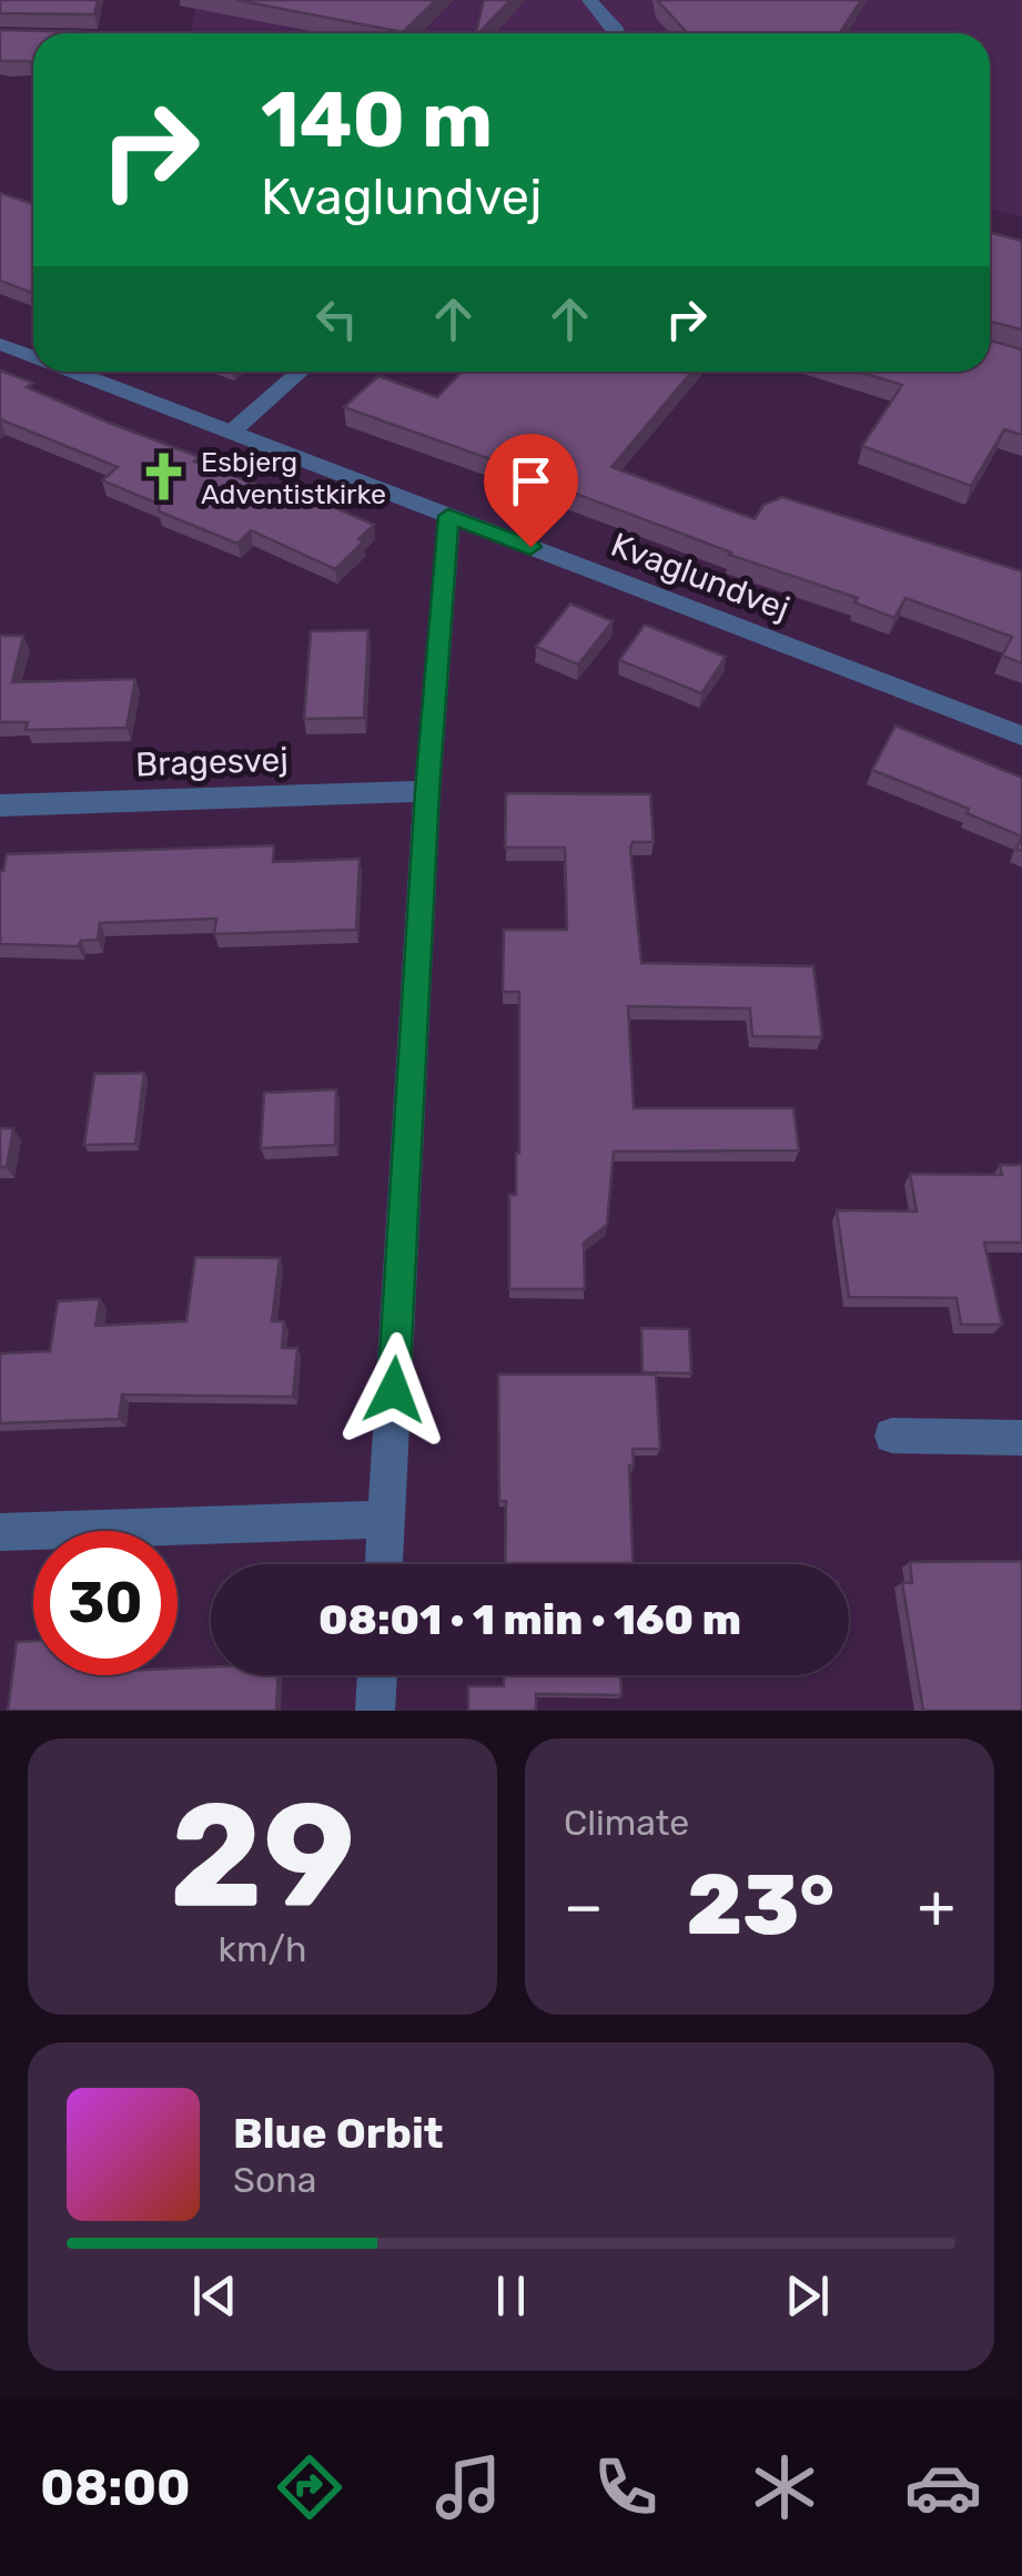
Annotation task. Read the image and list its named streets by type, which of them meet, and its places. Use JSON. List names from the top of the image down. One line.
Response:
{"streets":{"street":["Kvaglundvej","Bragesvej"]},"places":{"church":["Esbjerg Adventistkirke"]},"page":{"turn":["140 m","Kvaglundvej"],"limit":"30","trip":"08:01 · 1 min · 160 m","tile":[["29","km/h"],"Climate"],"heat":["−","23°","+"],"song":["Blue Orbit","Sona"],"tabs":"08:00"}}
